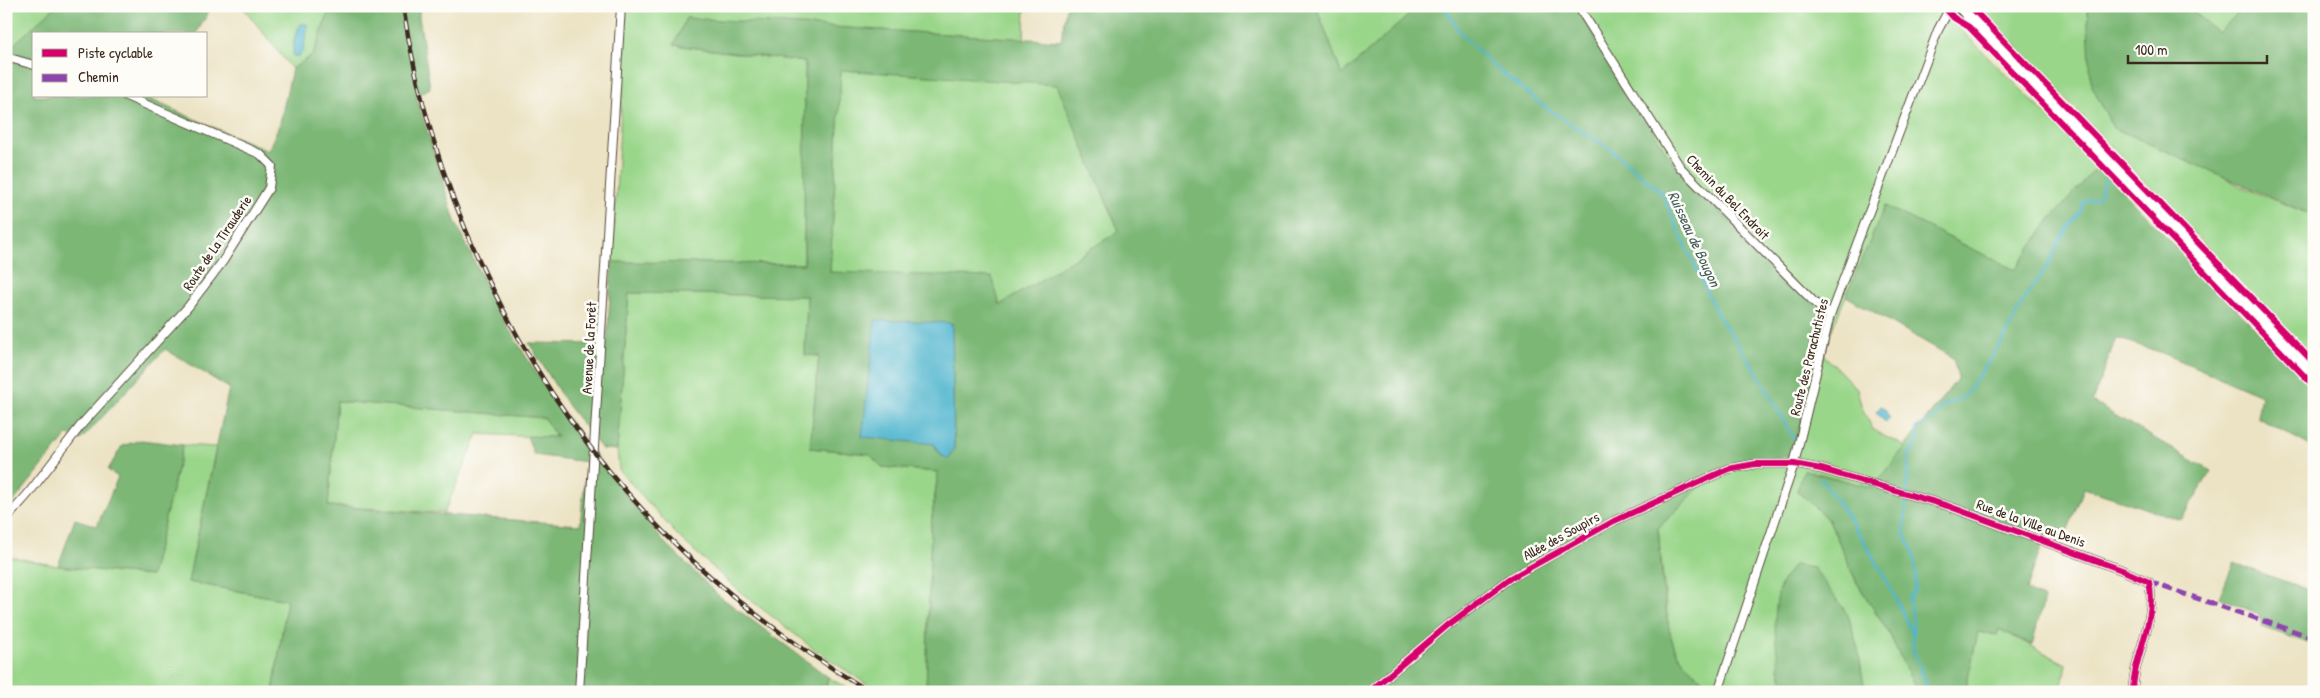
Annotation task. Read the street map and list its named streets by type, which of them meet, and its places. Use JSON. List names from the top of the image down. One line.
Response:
{"streets":{"street":["Chemin du Bel Endroit","Route de La Tirauderie","Avenue de la Forêt","Route des Parachutistes","Rue de la Ville au Denis","Allée des Soupirs"]},"crossings":[["Chemin du Bel Endroit","Route des Parachutistes"],["Route des Parachutistes","Rue de la Ville au Denis"],["Route des Parachutistes","Allée des Soupirs"],["Rue de la Ville au Denis","Allée des Soupirs"]],"water":["Ruisseau de Bougon"],"legend":["Piste cyclable","Chemin"],"scale_bar":"100 m"}
